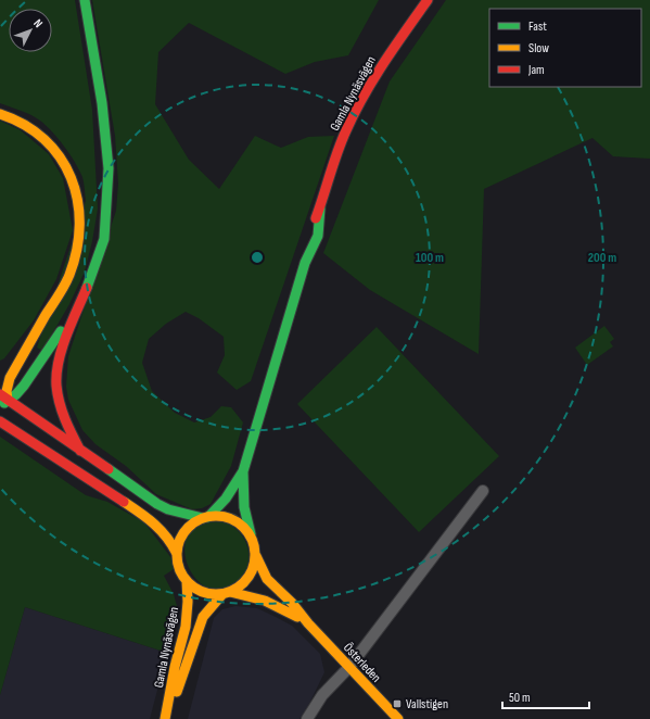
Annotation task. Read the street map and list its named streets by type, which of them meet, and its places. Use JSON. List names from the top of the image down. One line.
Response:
{"streets":{"main road":["Gamla Nynäsvägen","Österleden"]},"crossings":[["Gamla Nynäsvägen","Österleden"]],"places":{"transit":["Vallstigen"]},"legend":["Fast","Slow","Jam"],"scale_bar":"50 m","north":"top right","rings":["100 m","200 m"]}
